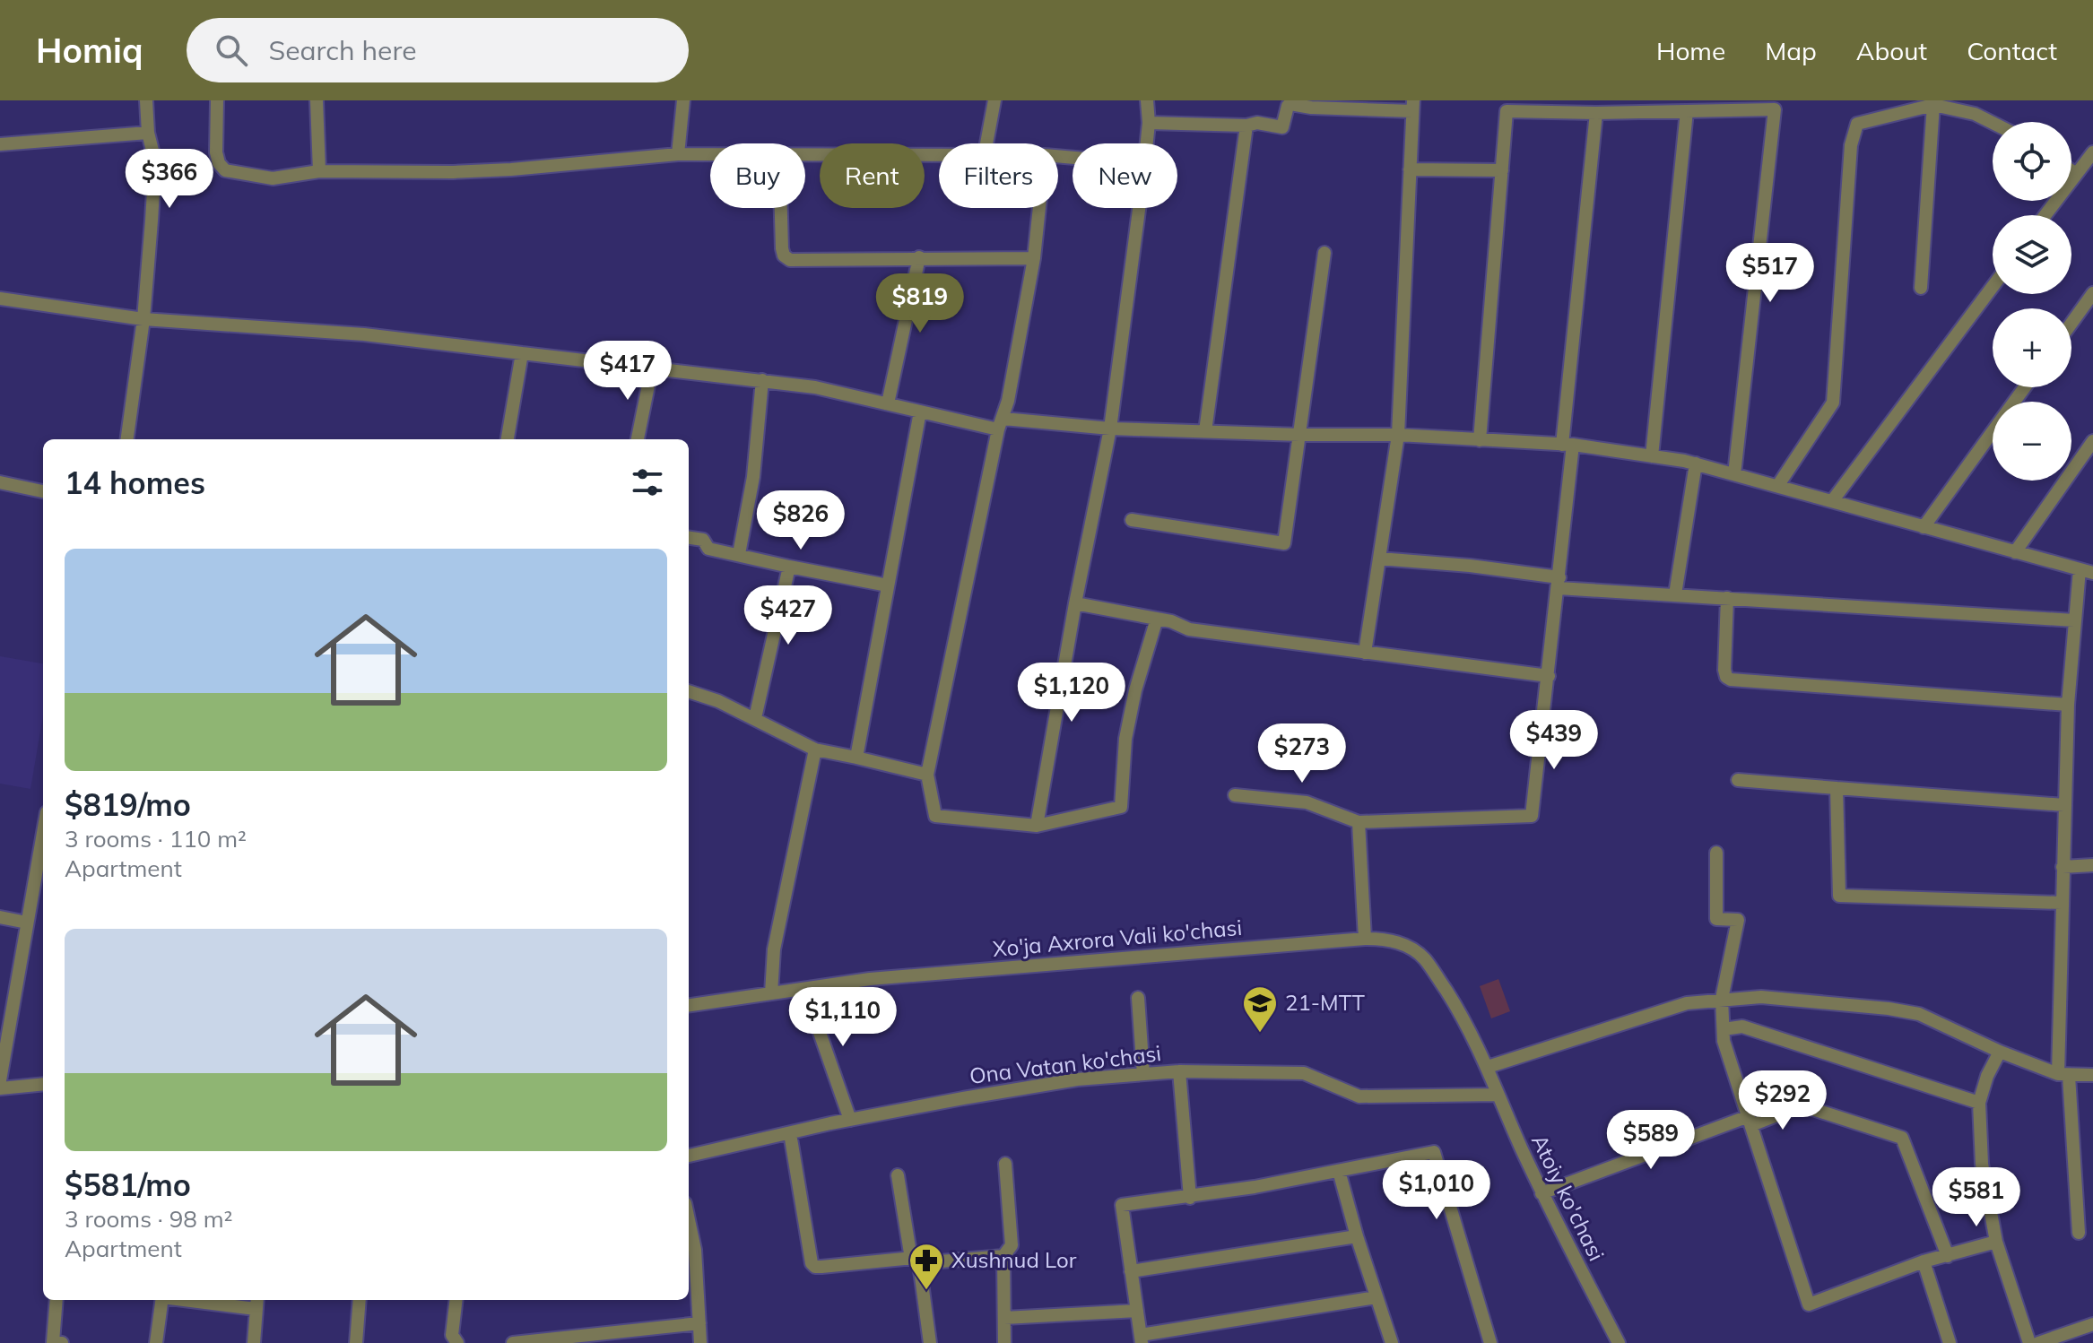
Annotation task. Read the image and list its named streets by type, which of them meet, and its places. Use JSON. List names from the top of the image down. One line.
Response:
{"streets":{"street":["Xo'ja Axrora Vali ko'chasi","Ona Vatan ko'chasi","Atoiy ko'chasi"]},"crossings":[["Xo'ja Axrora Vali ko'chasi","Atoiy ko'chasi"],["Ona Vatan ko'chasi","Atoiy ko'chasi"]],"places":{"school or university":["21-MTT"],"pharmacy":["Xushnud Lor"]},"page":{"header":"Homiq","search":"Search here","nav":["Home","Map","About","Contact"],"map_buttons":["+","−"],"chip":["Buy","Rent","Filters","New"],"price":["$366","$517","$819","$417","$826","$427","$1,120","$439","$273","$1,110","$292","$589","$1,010","$581"],"heading":"14 homes","list":[{"name":"$819/mo","note":"3 rooms · 110 m² · Apartment"},{"name":"$581/mo","note":"3 rooms · 98 m² · Apartment"}]}}
